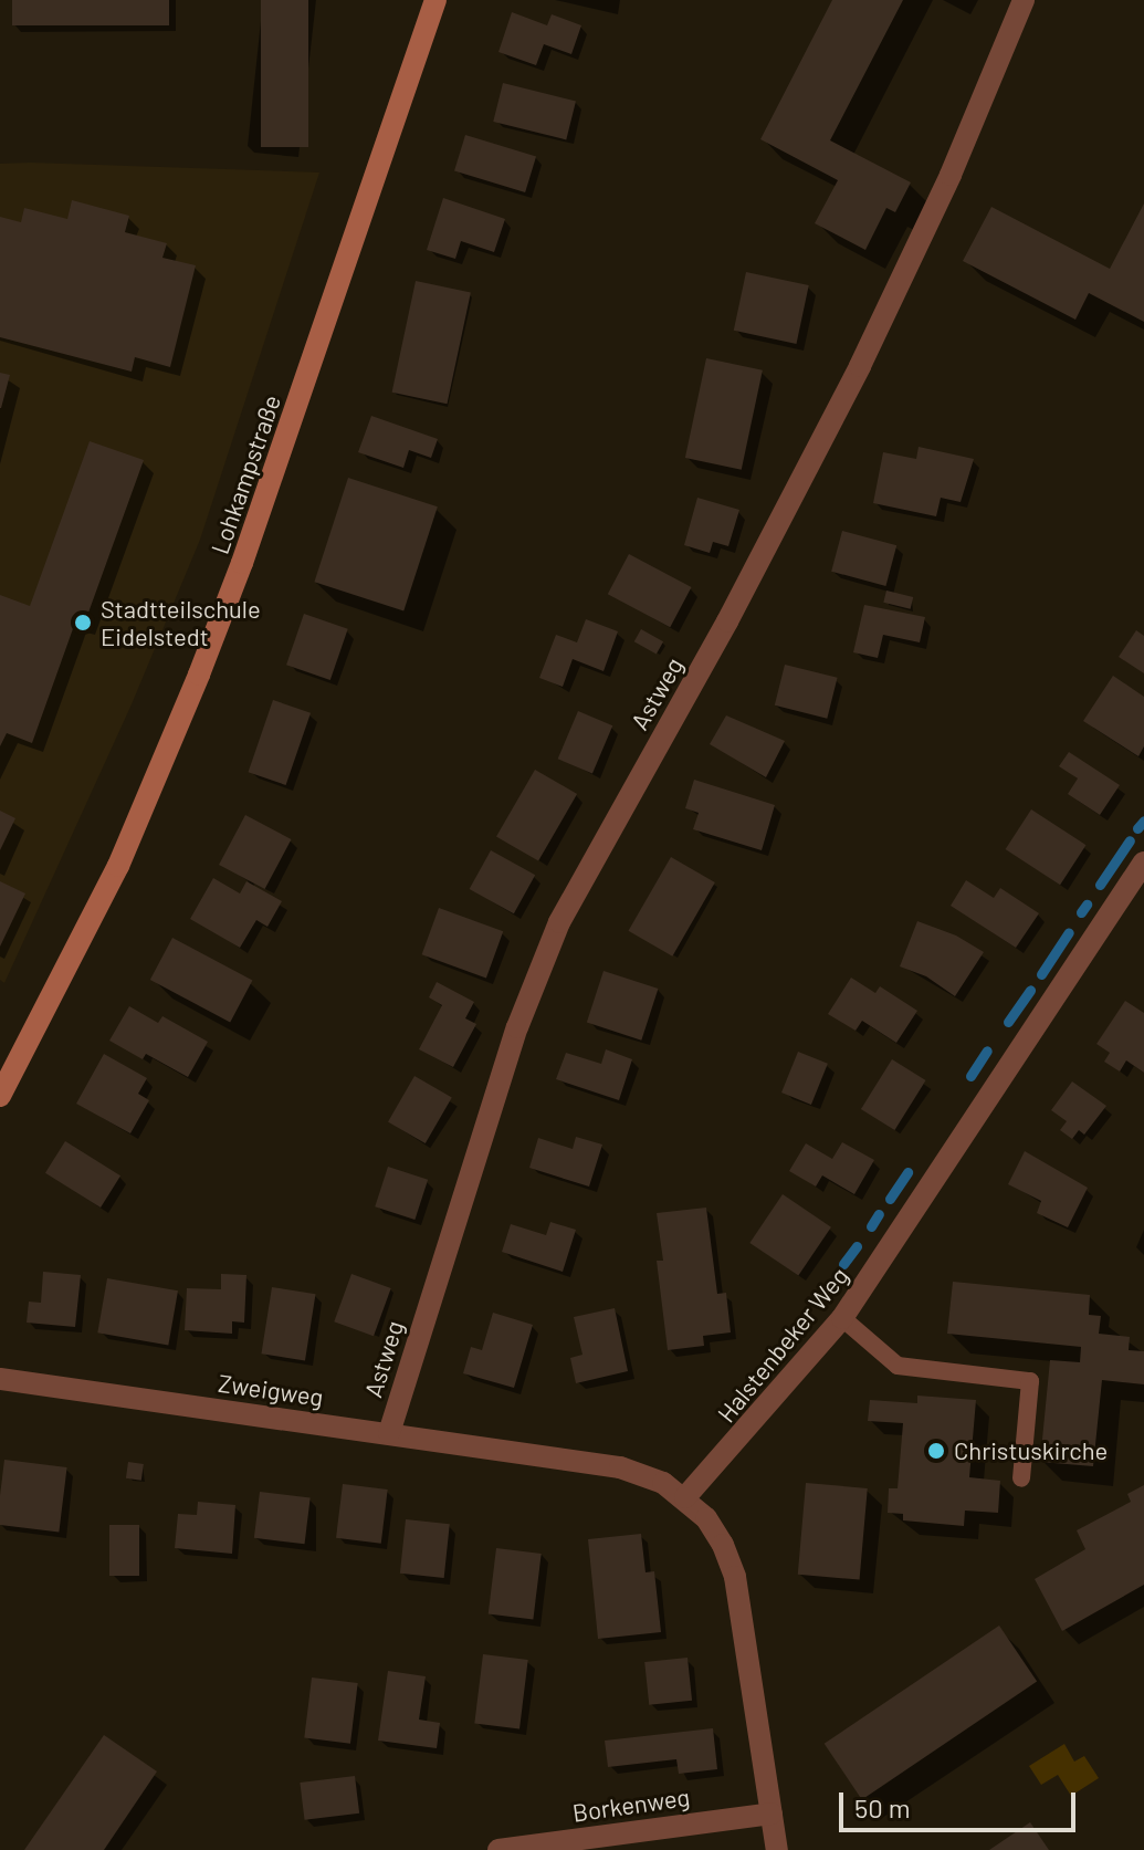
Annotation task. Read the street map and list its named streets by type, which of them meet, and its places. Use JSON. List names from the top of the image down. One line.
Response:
{"streets":{"street":["Lohkampstraße","Astweg","Halstenbeker Weg","Zweigweg","Borkenweg"]},"crossings":[["Astweg","Zweigweg"],["Halstenbeker Weg","Zweigweg"]],"places":["Stadtteilschule Eidelstedt","Christuskirche"],"scale_bar":"50 m"}
